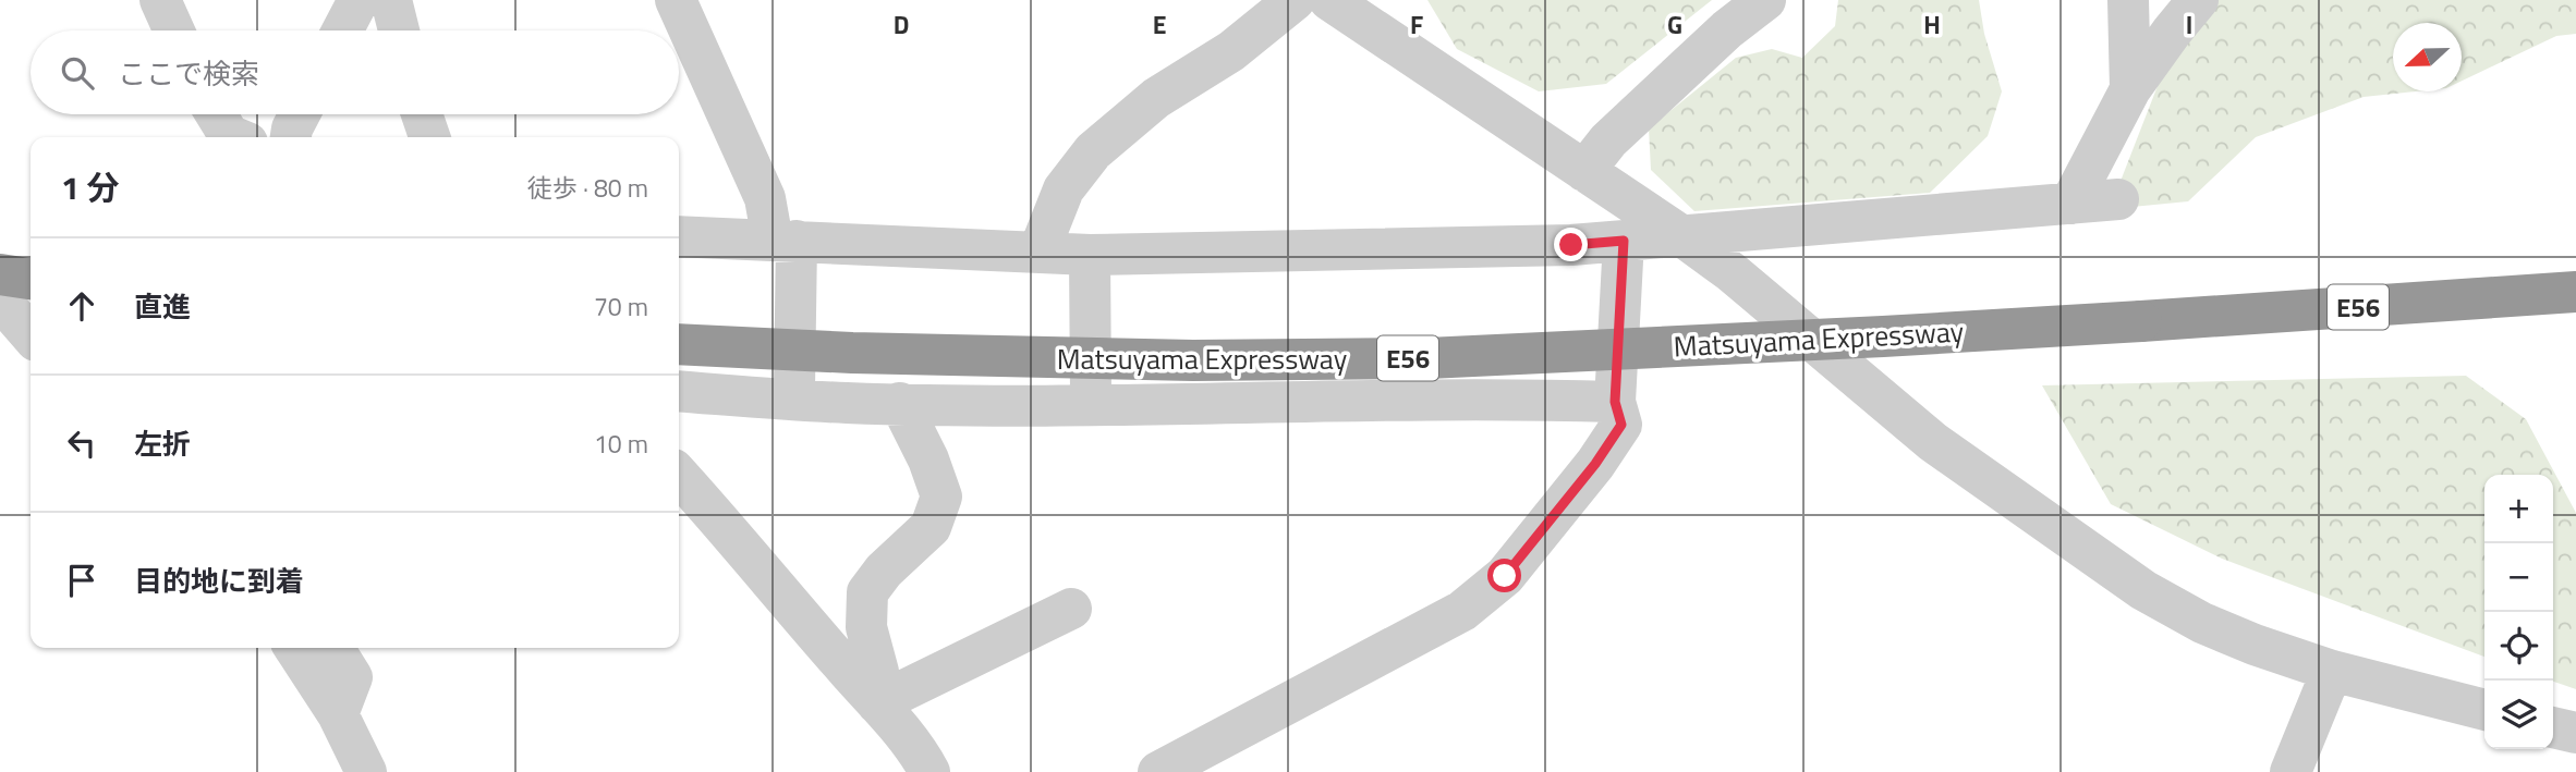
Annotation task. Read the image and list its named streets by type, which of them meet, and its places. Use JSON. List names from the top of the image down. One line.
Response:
{"streets":{"highway":["E56","Matsuyama Expressway"]},"north":"left","page":{"search":"ここで検索","heading":["1 分","徒歩 · 80 m"],"list":[["直進","70 m"],["左折","10 m"],"目的地に到着"],"map_buttons":["+","−"]},"grid":{"columns":["D","E","F","G","H","I"]}}
